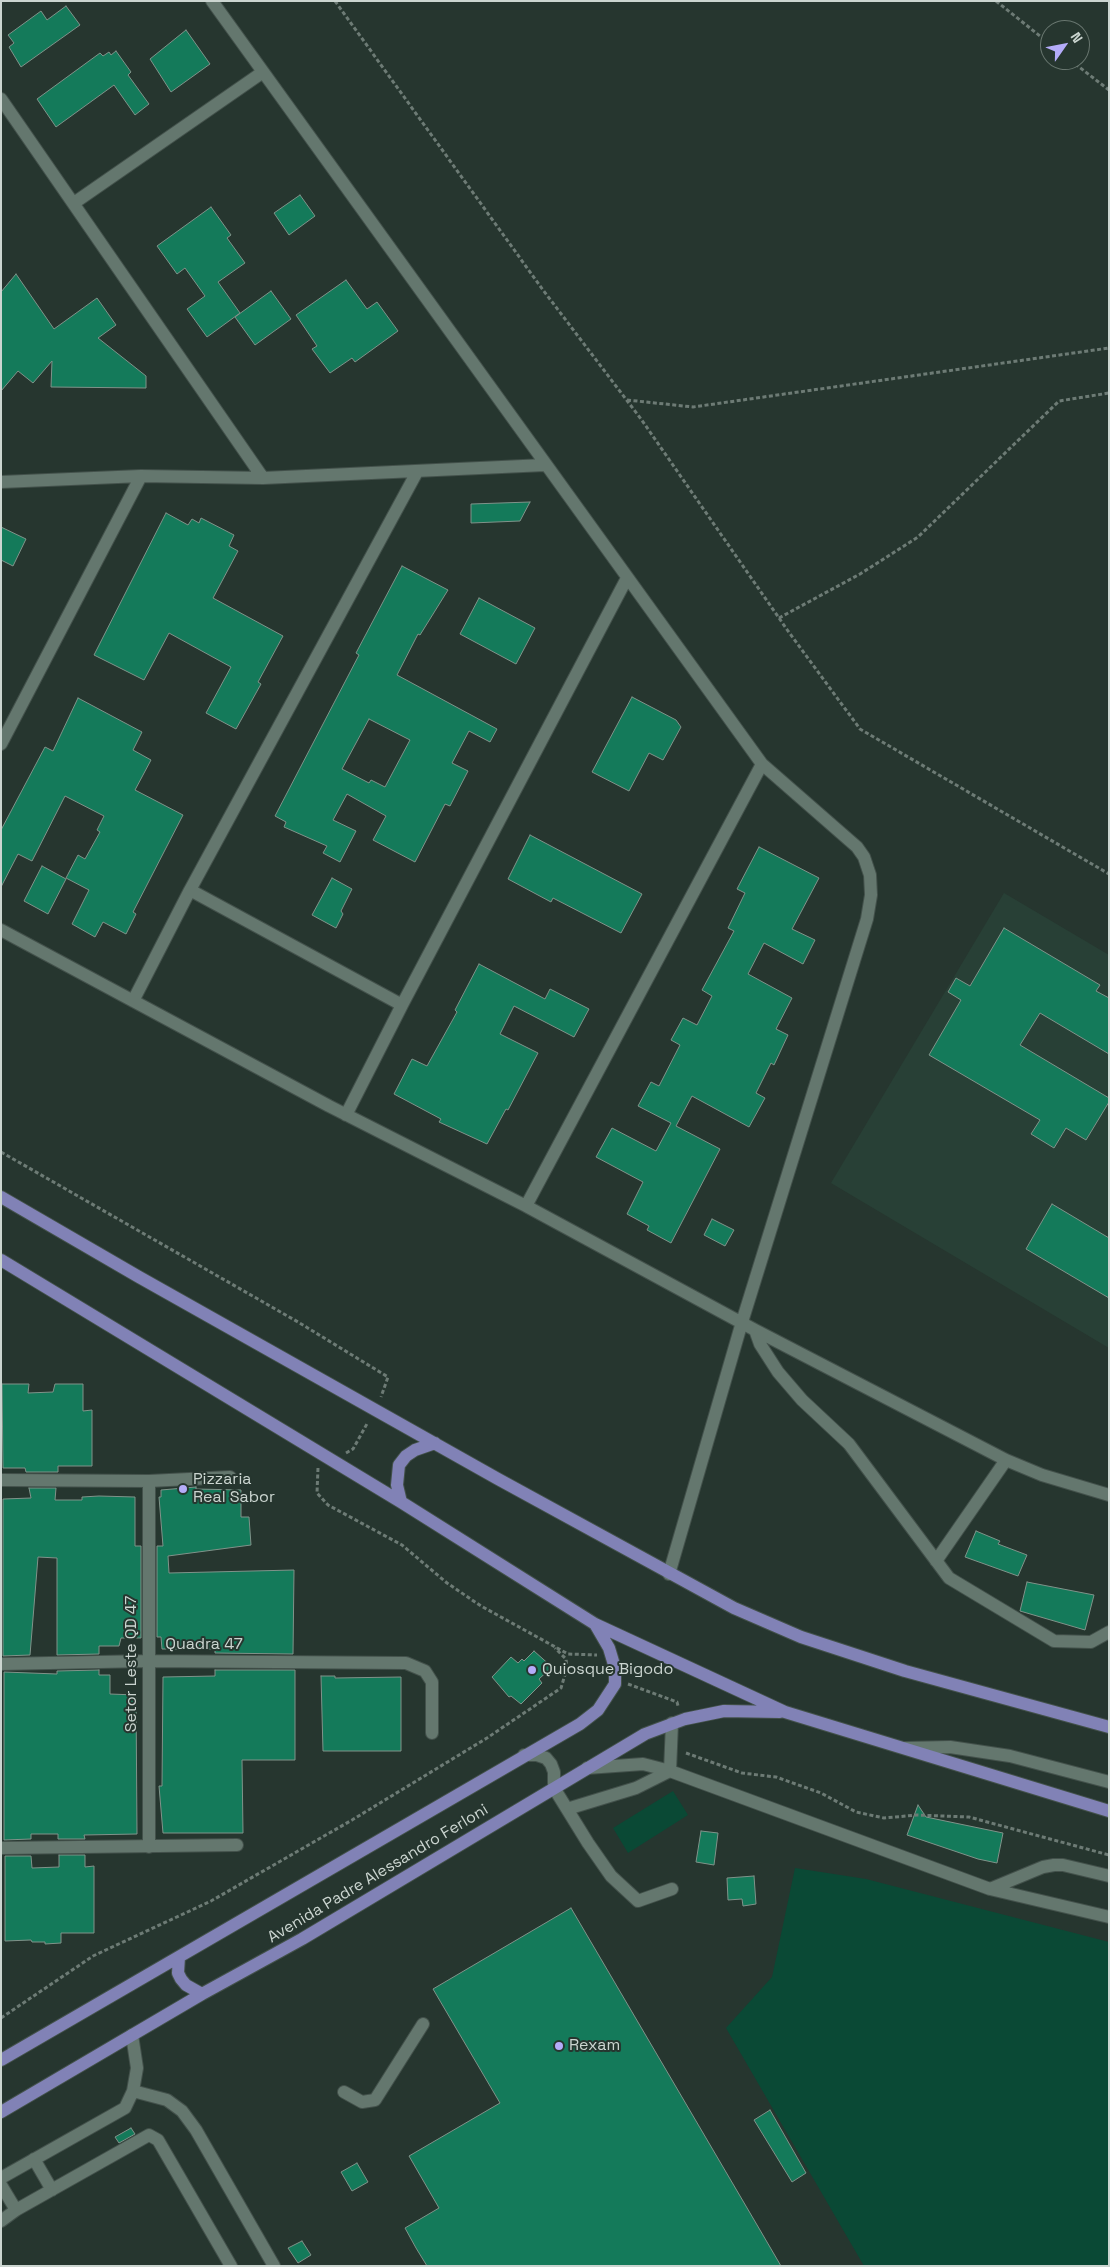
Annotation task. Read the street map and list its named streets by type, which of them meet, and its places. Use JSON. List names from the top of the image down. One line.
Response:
{"streets":{"main road":["Avenida Padre Alessandro Ferloni"],"street":["Quadra 47","Setor Leste QD 47"]},"crossings":[["Quadra 47","Setor Leste QD 47"]],"places":["Pizzaria Real Sabor","Quiosque Bigodo","Rexam"],"north":"top right"}
